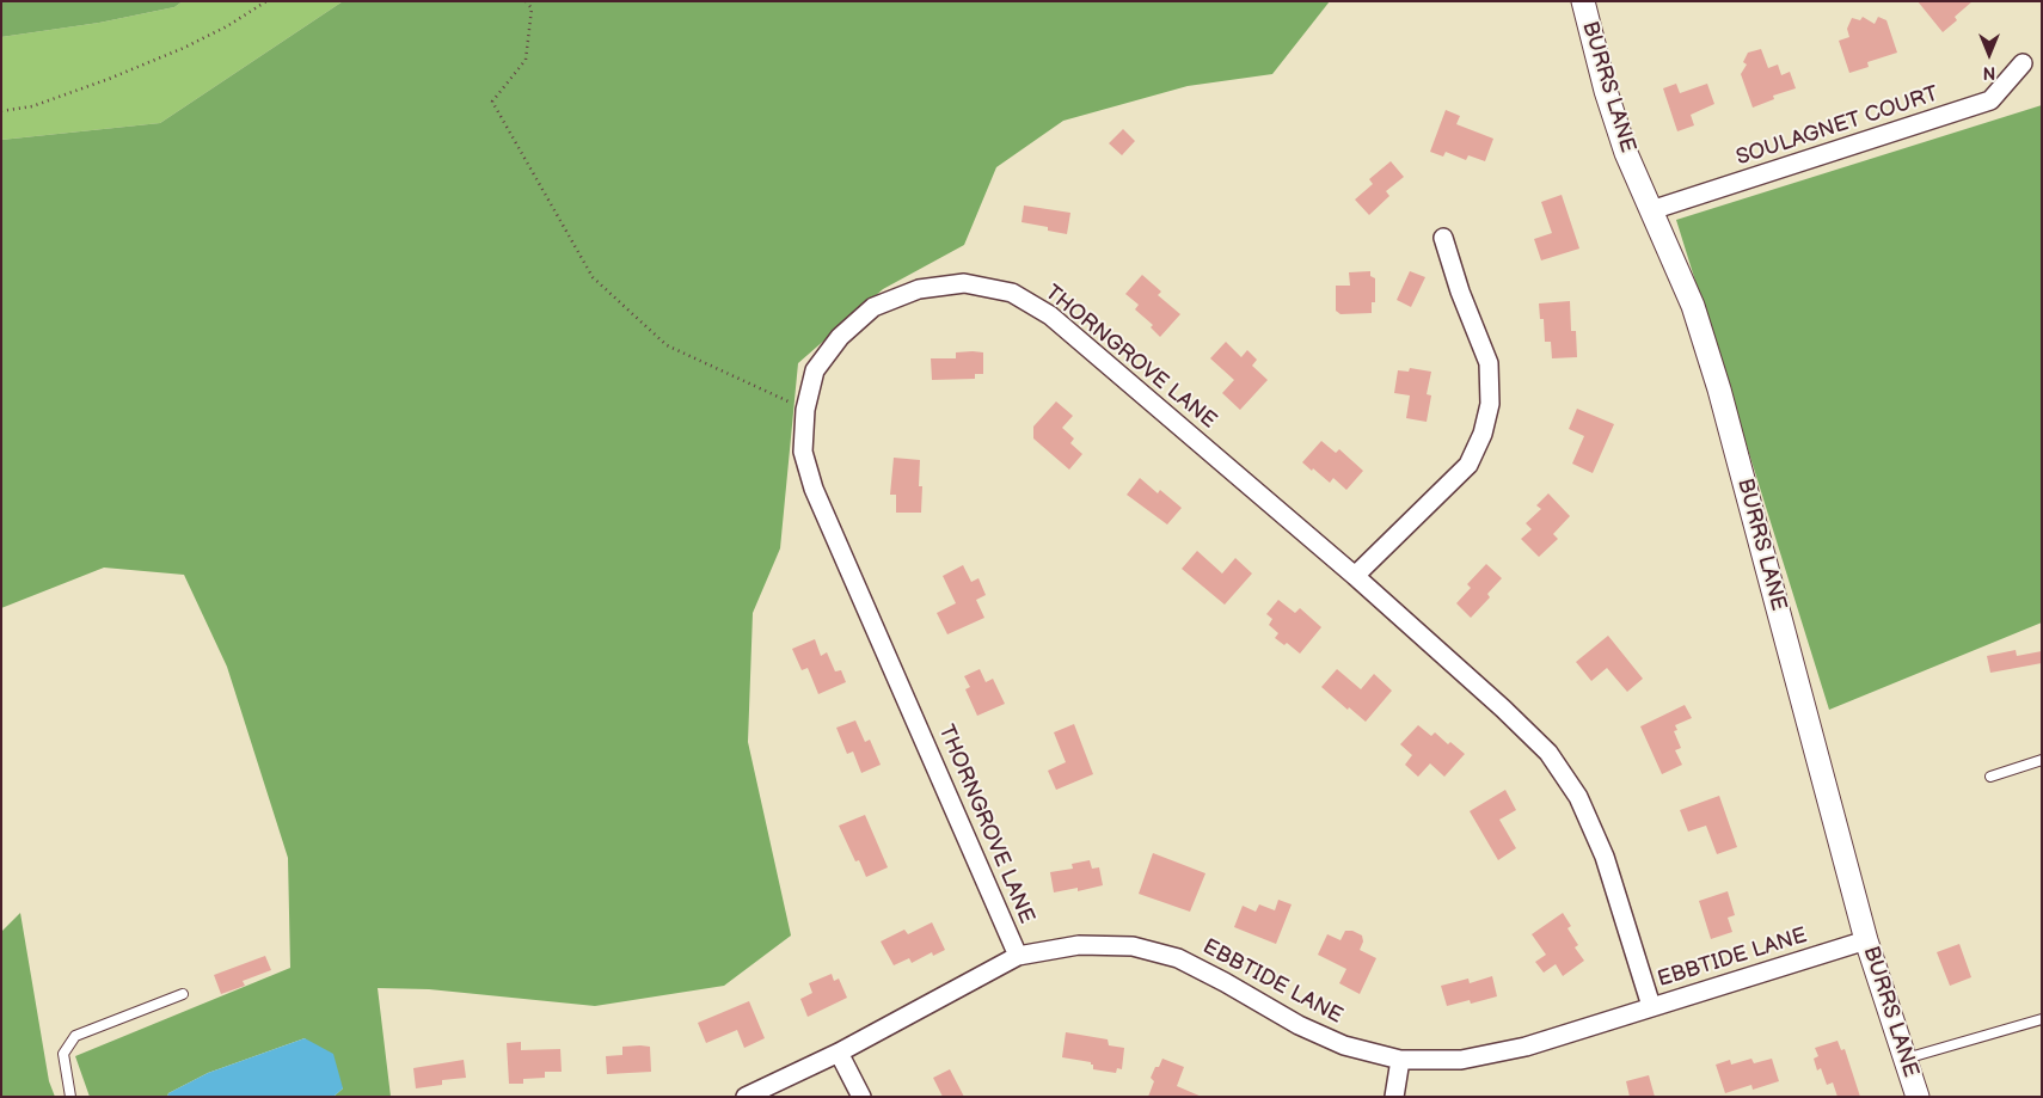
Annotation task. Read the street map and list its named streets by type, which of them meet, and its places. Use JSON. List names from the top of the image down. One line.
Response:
{"streets":{"street":["BURRS LANE","SOULAGNET COURT","THORNGROVE LANE","EBBTIDE LANE"]},"crossings":[["BURRS LANE","SOULAGNET COURT"],["BURRS LANE","EBBTIDE LANE"],["THORNGROVE LANE","EBBTIDE LANE"]],"north":"bottom"}
